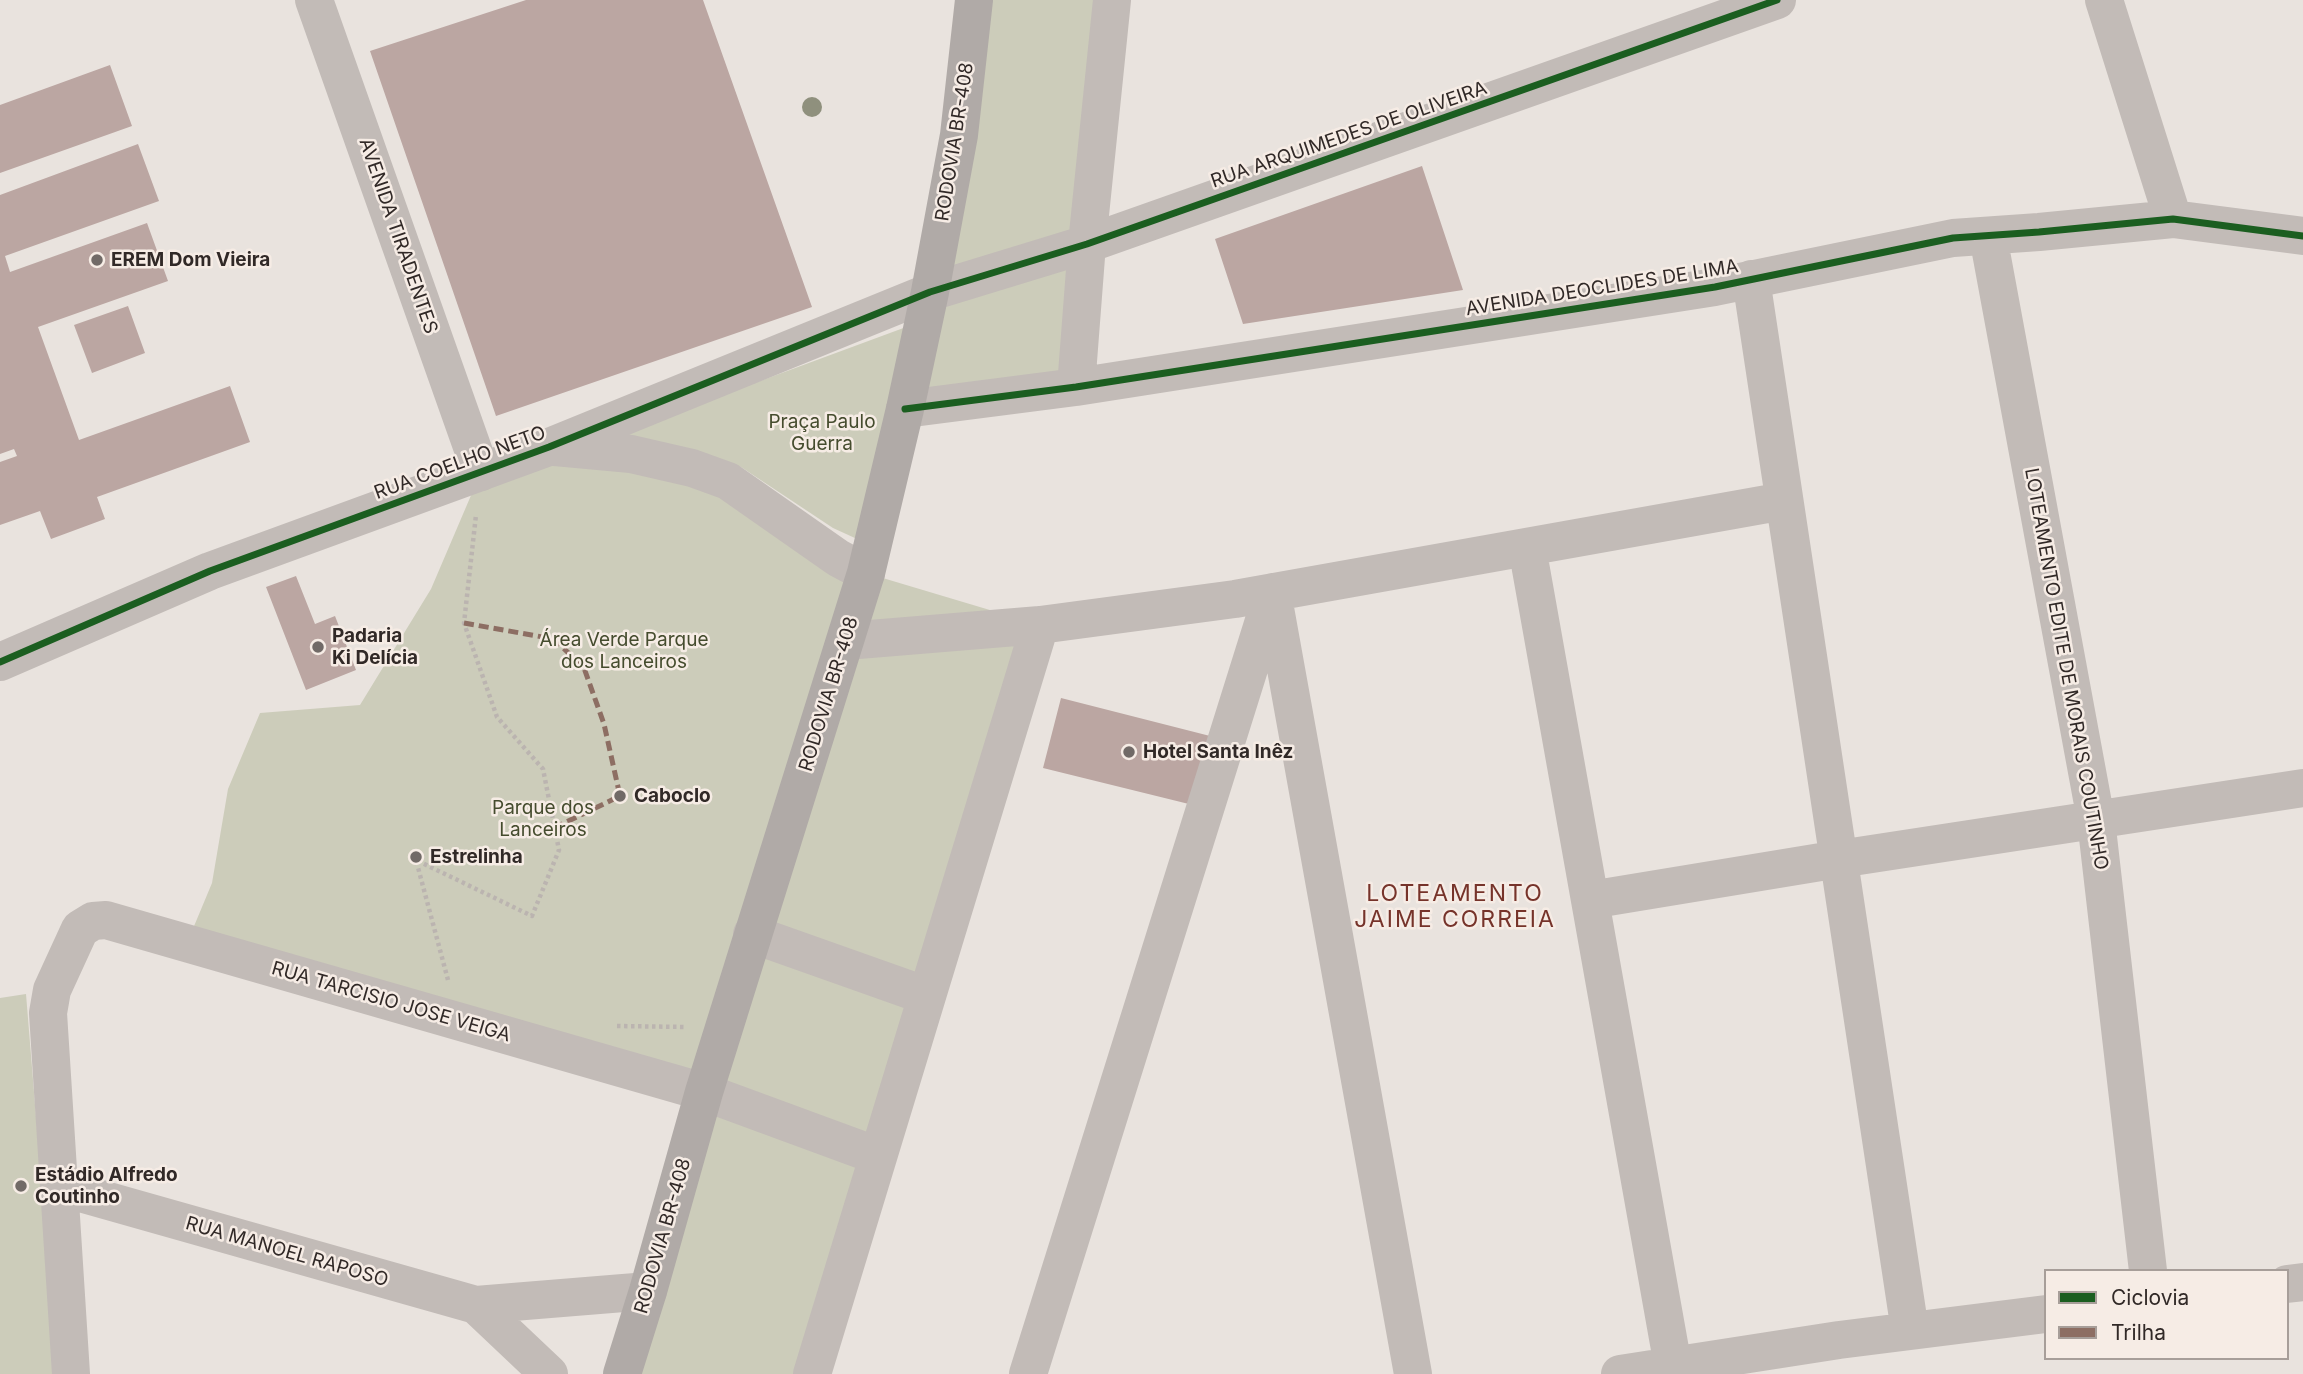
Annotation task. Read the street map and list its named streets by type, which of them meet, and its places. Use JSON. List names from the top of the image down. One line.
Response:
{"streets":{"main road":["RODOVIA BR-408"],"street":["RUA ARQUIMEDES DE OLIVEIRA","AVENIDA TIRADENTES","AVENIDA DEOCLIDES DE LIMA","RUA COELHO NETO","LOTEAMENTO EDITE DE MORAIS COUTINHO","RUA TARCISIO JOSE VEIGA","RUA MANOEL RAPOSO"]},"crossings":[["RUA ARQUIMEDES DE OLIVEIRA","RODOVIA BR-408"],["RUA ARQUIMEDES DE OLIVEIRA","RUA COELHO NETO"],["RODOVIA BR-408","AVENIDA DEOCLIDES DE LIMA"],["RODOVIA BR-408","RUA COELHO NETO"],["RODOVIA BR-408","RUA TARCISIO JOSE VEIGA"],["RODOVIA BR-408","RUA MANOEL RAPOSO"],["AVENIDA TIRADENTES","RUA COELHO NETO"],["AVENIDA DEOCLIDES DE LIMA","LOTEAMENTO EDITE DE MORAIS COUTINHO"],["RUA TARCISIO JOSE VEIGA","RUA MANOEL RAPOSO"]],"districts":["LOTEAMENTO JAIME CORREIA"],"parks":["Praça Paulo Guerra","Área Verde Parque dos Lanceiros","Parque dos Lanceiros"],"places":["EREM Dom Vieira","Padaria Ki Delícia","Hotel Santa Inêz","Caboclo","Estrelinha","Estádio Alfredo Coutinho"],"legend":["Ciclovia","Trilha"]}
